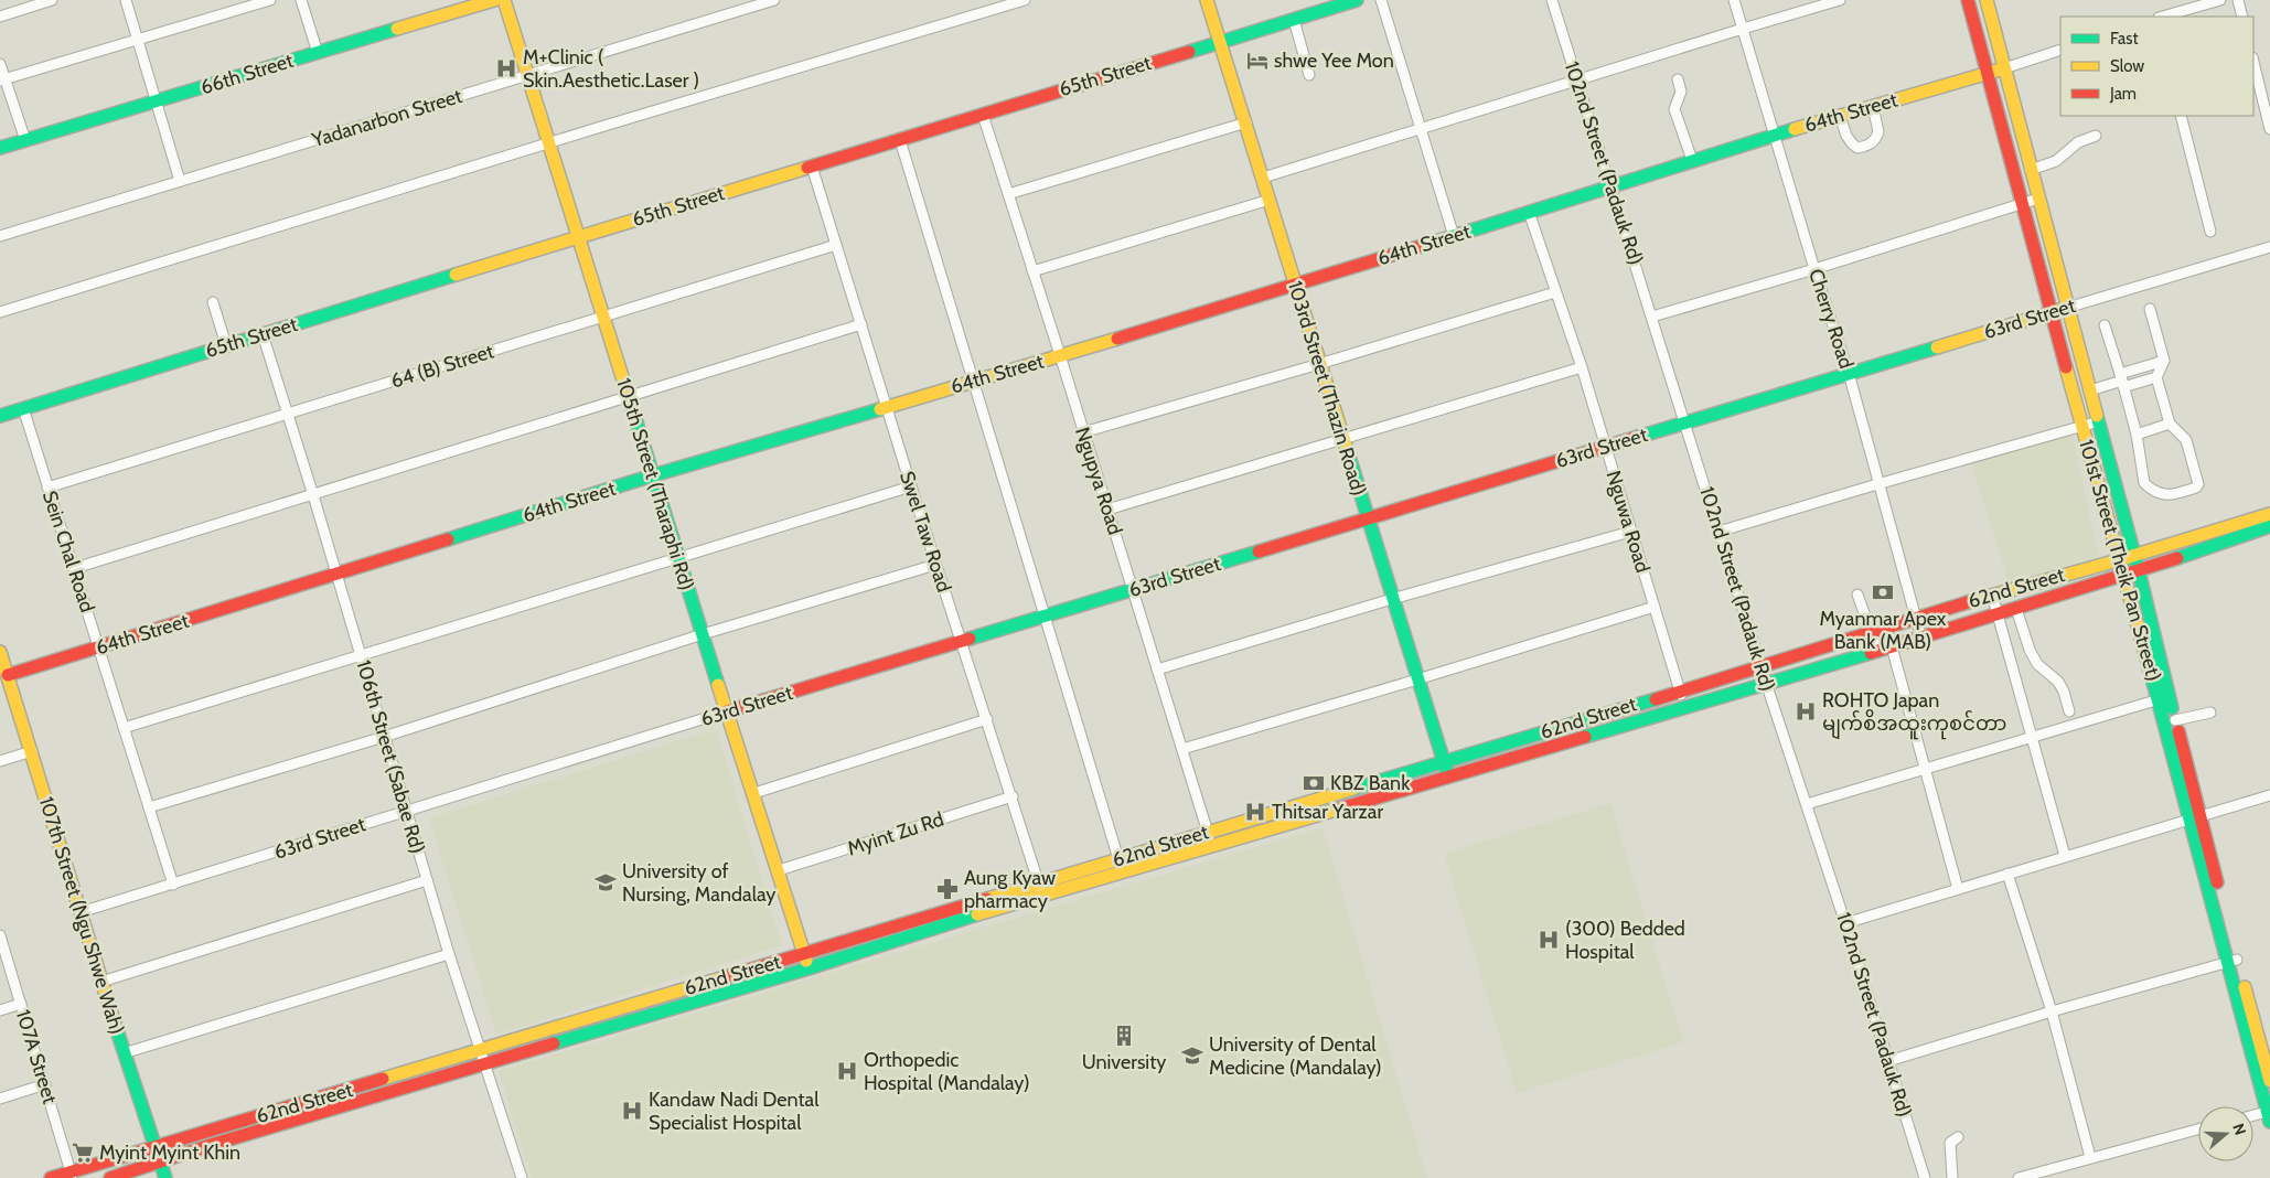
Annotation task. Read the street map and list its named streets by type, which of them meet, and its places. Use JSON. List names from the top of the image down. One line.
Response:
{"streets":{"street":["66th Street","65th Street","64th Street","Yadanarbon Street","102nd Street (Padauk Rd)","Cherry Road","63rd Street","64 (B) Street","103rd Street (Thazin Road)","Ngupya Road","105th Street (Tharaphi Rd)","Nguwa Road","Swel Taw Road","Sein Chal Road","101st Street (Theik Pan Street)","62nd Street","106th Street (Sabae Rd)","Myint Zu Rd","107th Street (Ngu Shwe Wah)","107A Street"]},"crossings":[["65th Street","103rd Street (Thazin Road)"],["65th Street","Ngupya Road"],["65th Street","105th Street (Tharaphi Rd)"],["65th Street","Swel Taw Road"],["65th Street","Sein Chal Road"],["65th Street","106th Street (Sabae Rd)"],["64th Street","102nd Street (Padauk Rd)"],["64th Street","Cherry Road"],["64th Street","103rd Street (Thazin Road)"],["64th Street","Ngupya Road"],["64th Street","105th Street (Tharaphi Rd)"],["64th Street","Nguwa Road"],["64th Street","Swel Taw Road"],["64th Street","Sein Chal Road"],["64th Street","101st Street (Theik Pan Street)"],["64th Street","106th Street (Sabae Rd)"],["64th Street","107th Street (Ngu Shwe Wah)"],["Yadanarbon Street","105th Street (Tharaphi Rd)"],["102nd Street (Padauk Rd)","63rd Street"],["102nd Street (Padauk Rd)","62nd Street"],["Cherry Road","63rd Street"],["Cherry Road","62nd Street"],["63rd Street","103rd Street (Thazin Road)"],["63rd Street","Ngupya Road"],["63rd Street","105th Street (Tharaphi Rd)"],["63rd Street","Nguwa Road"],["63rd Street","Swel Taw Road"],["63rd Street","Sein Chal Road"],["63rd Street","101st Street (Theik Pan Street)"],["63rd Street","106th Street (Sabae Rd)"],["63rd Street","107th Street (Ngu Shwe Wah)"],["64 (B) Street","105th Street (Tharaphi Rd)"],["64 (B) Street","Swel Taw Road"],["64 (B) Street","Sein Chal Road"],["64 (B) Street","106th Street (Sabae Rd)"],["103rd Street (Thazin Road)","62nd Street"],["Ngupya Road","62nd Street"],["105th Street (Tharaphi Rd)","62nd Street"],["105th Street (Tharaphi Rd)","Myint Zu Rd"],["Nguwa Road","62nd Street"],["Swel Taw Road","62nd Street"],["Swel Taw Road","Myint Zu Rd"],["101st Street (Theik Pan Street)","62nd Street"],["62nd Street","106th Street (Sabae Rd)"],["62nd Street","107th Street (Ngu Shwe Wah)"],["62nd Street","107A Street"]],"places":{"hotel":["shwe Yee Mon"],"hospital":["M+Clinic ( Skin.Aesthetic.Laser )","ROHTO Japan မျက်စိအထူးကုစင်တာ","Thitsar Yarzar","(300) Bedded Hospital","Orthopedic Hospital (Mandalay)","Kandaw Nadi Dental Specialist Hospital"],"bank":["Myanmar Apex Bank (MAB)","KBZ Bank"],"school or university":["University of Nursing, Mandalay","University of Dental Medicine (Mandalay)"],"pharmacy":["Aung Kyaw pharmacy"],"building":["University"],"supermarket":["Myint Myint Khin"]},"legend":["Fast","Slow","Jam"],"north":"right"}
